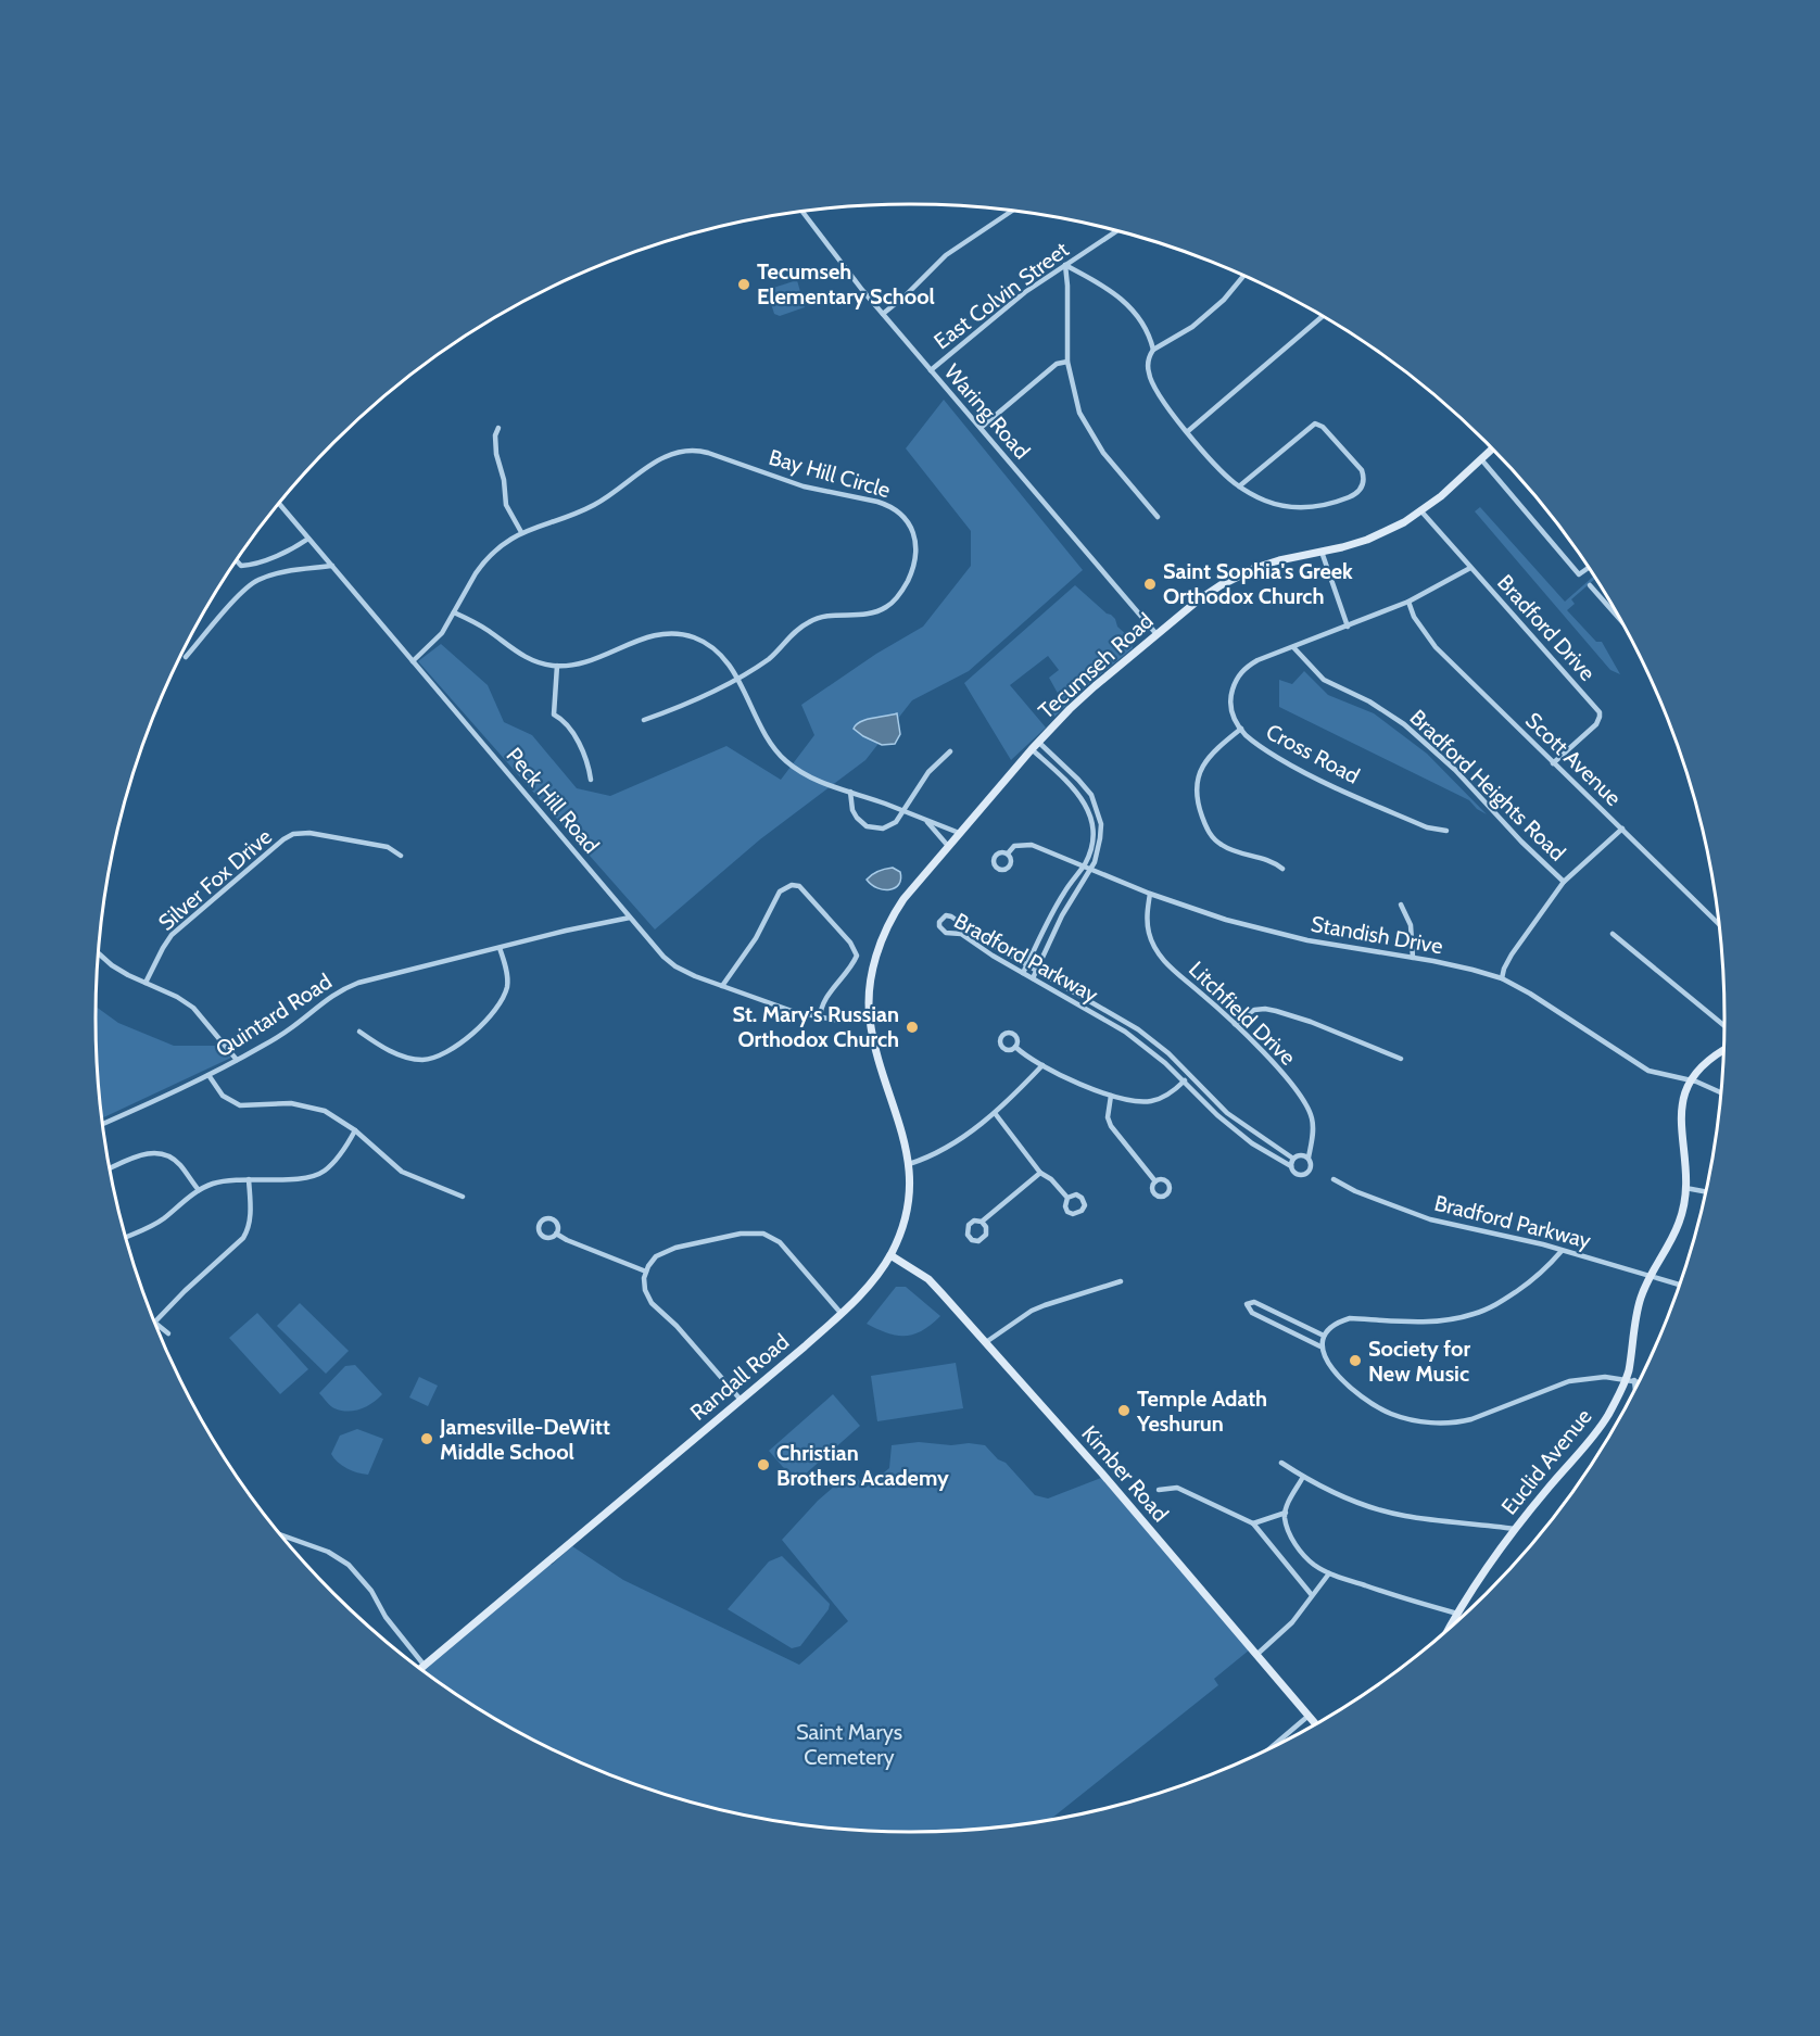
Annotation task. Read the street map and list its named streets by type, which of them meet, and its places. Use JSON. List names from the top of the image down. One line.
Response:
{"streets":{"street":["East Colvin Street","Waring Road","Bay Hill Circle","Bradford Drive","Tecumseh Road","Cross Road","Scott Avenue","Bradford Heights Road","Peck Hill Road","Silver Fox Drive","Standish Drive","Bradford Parkway","Litchfield Drive","Quintard Road","Randall Road","Euclid Avenue","Kimber Road"]},"crossings":[["East Colvin Street","Waring Road"],["Waring Road","Tecumseh Road"],["Bay Hill Circle","Peck Hill Road"],["Bradford Drive","Tecumseh Road"],["Bradford Drive","Cross Road"],["Bradford Drive","Scott Avenue"],["Tecumseh Road","Peck Hill Road"],["Tecumseh Road","Randall Road"],["Cross Road","Scott Avenue"],["Cross Road","Bradford Heights Road"],["Peck Hill Road","Quintard Road"],["Peck Hill Road","Randall Road"],["Standish Drive","Litchfield Drive"],["Standish Drive","Euclid Avenue"],["Bradford Parkway","Litchfield Drive"],["Bradford Parkway","Euclid Avenue"],["Randall Road","Kimber Road"]],"parks":["Saint Marys Cemetery"],"places":["Tecumseh Elementary School","Saint Sophia's Greek Orthodox Church","St. Mary's Russian Orthodox Church","Society for New Music","Temple Adath Yeshurun","Jamesville-DeWitt Middle School","Christian Brothers Academy"]}
